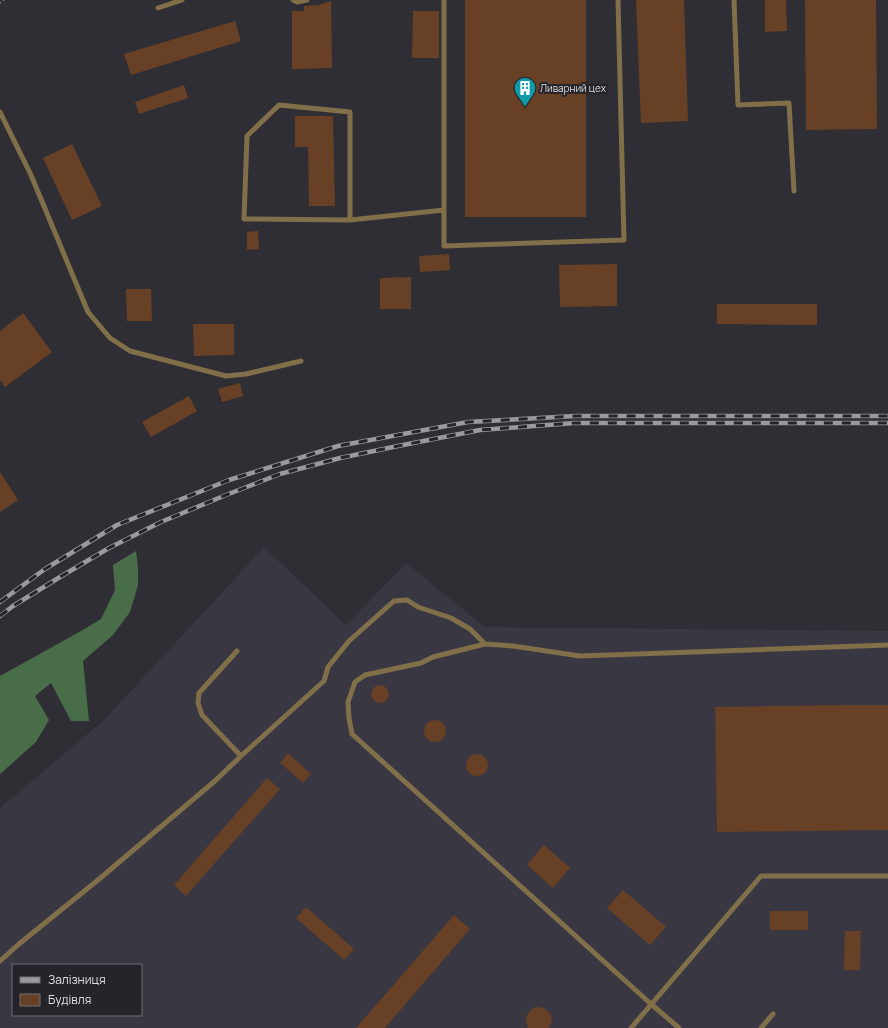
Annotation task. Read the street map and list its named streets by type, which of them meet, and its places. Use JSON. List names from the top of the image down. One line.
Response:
{"places":{"building":["Ливарний цех"]},"legend":["Залізниця","Будівля"]}
